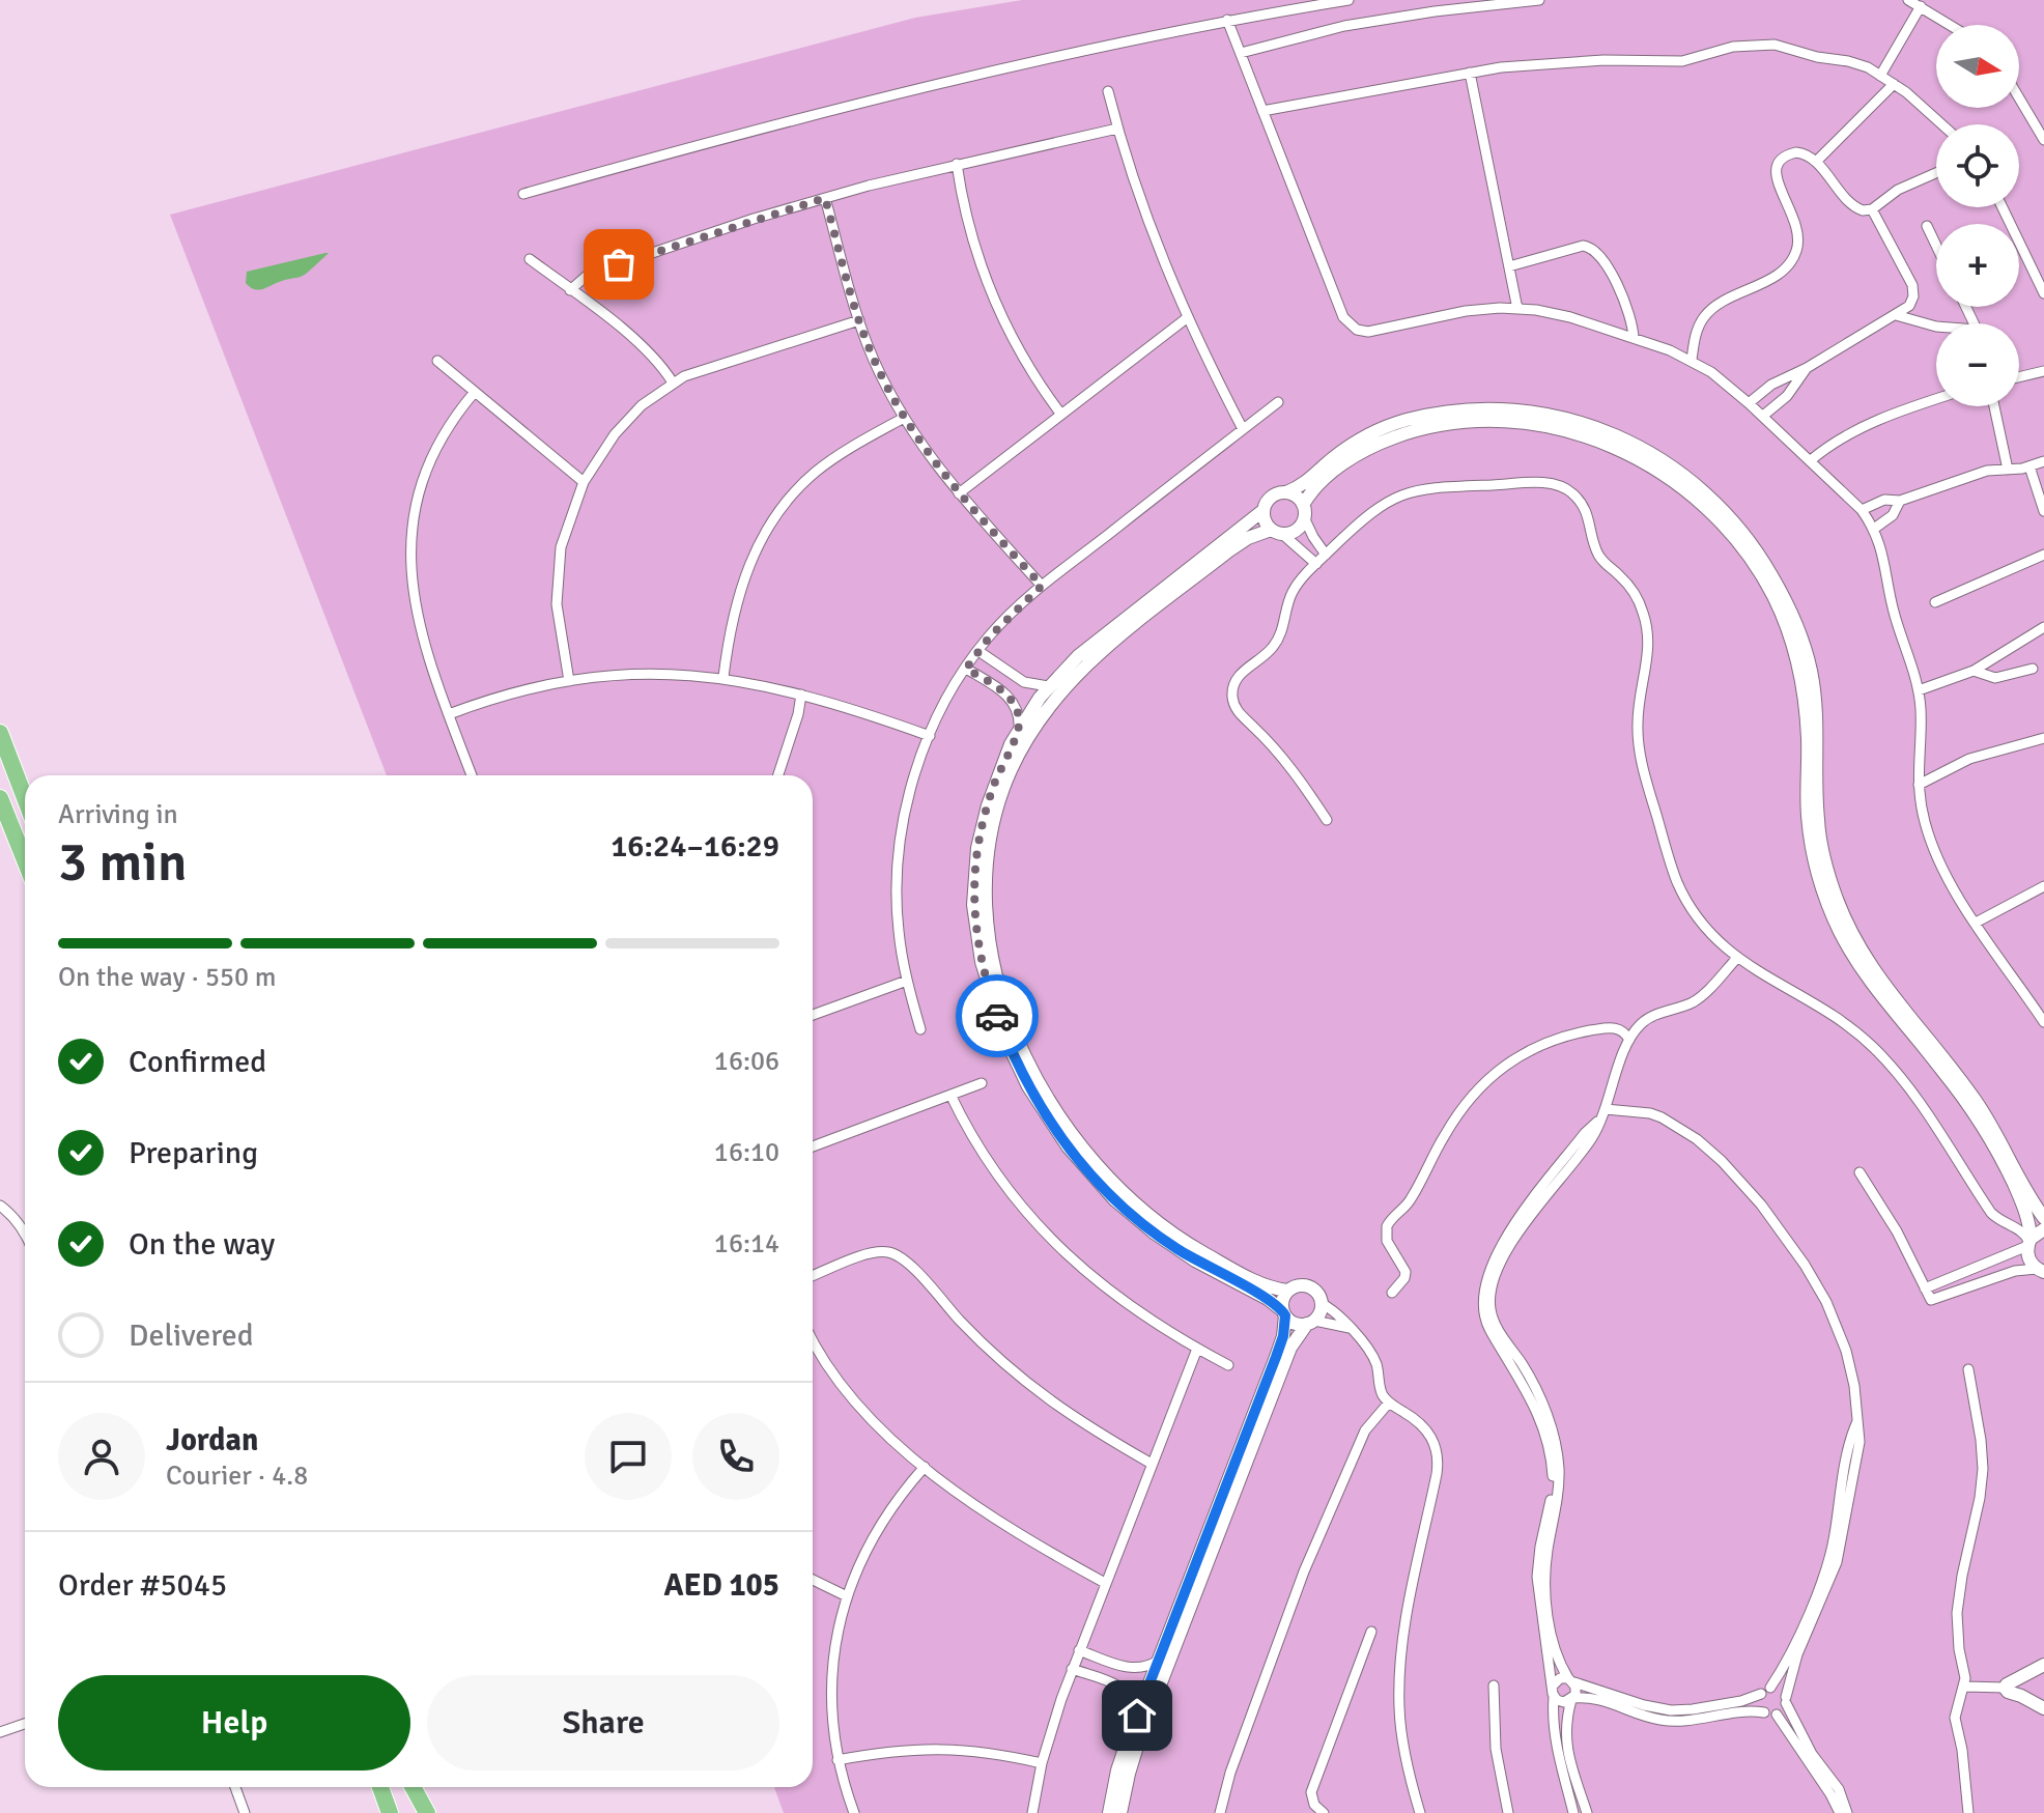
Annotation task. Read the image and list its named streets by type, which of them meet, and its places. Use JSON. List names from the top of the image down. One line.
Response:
{"north":"right","page":{"map_buttons":["+","−"],"heading":["3 min","Arriving in","16:24–16:29"],"panel":["Jordan","Courier · 4.8","Order #5045","AED 105"],"bar":"On the way · 550 m","list":[["Confirmed","16:06"],["Preparing","16:10"],["On the way","16:14"],"Delivered"],"buttons":["Help","Share"]}}
